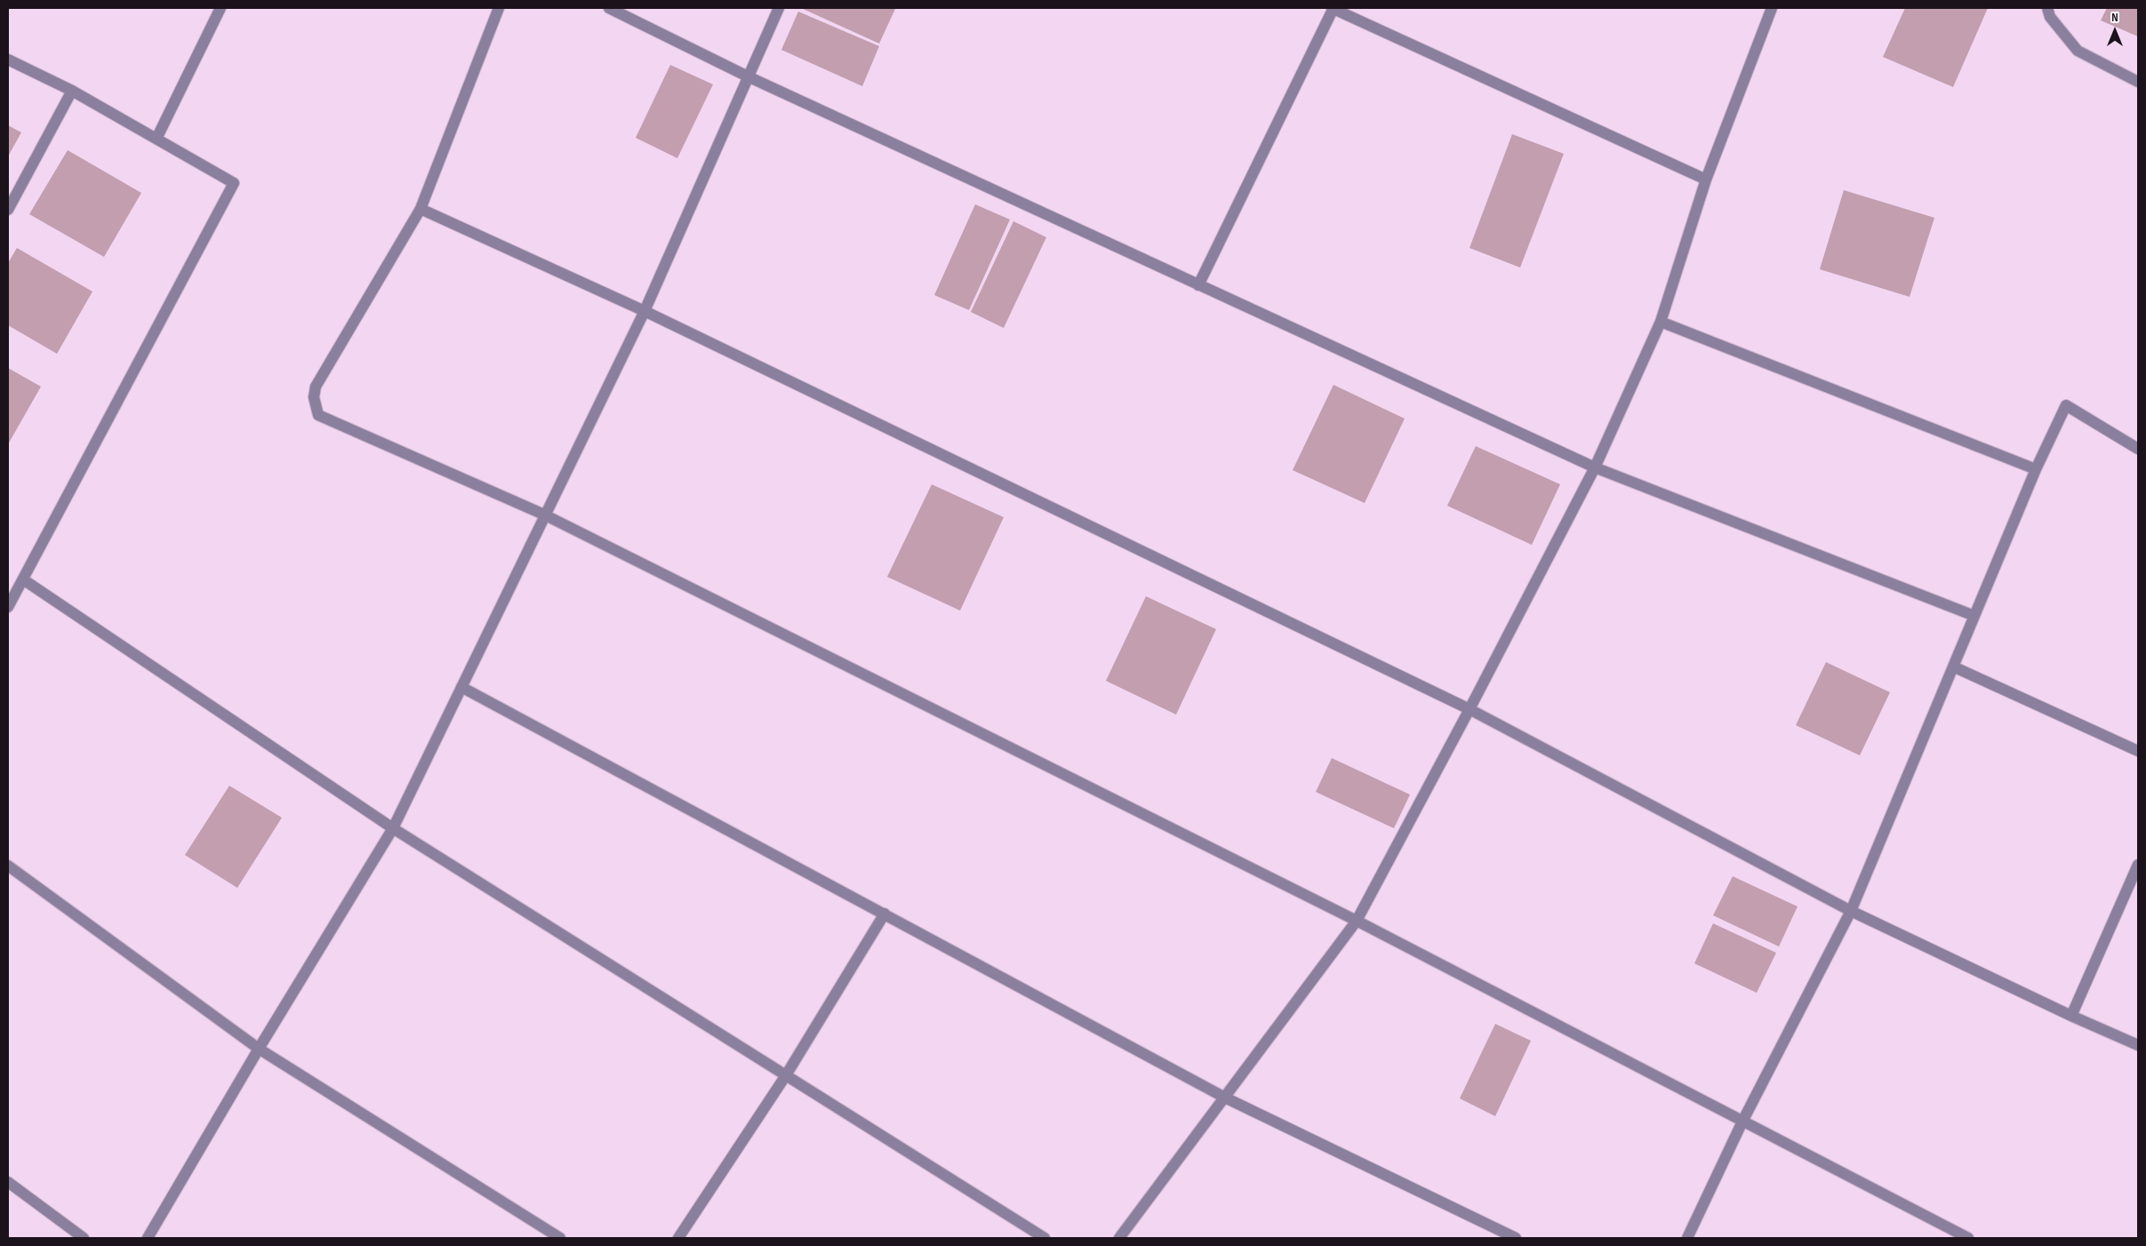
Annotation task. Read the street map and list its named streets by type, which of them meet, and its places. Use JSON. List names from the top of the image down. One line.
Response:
{"north":"top"}
